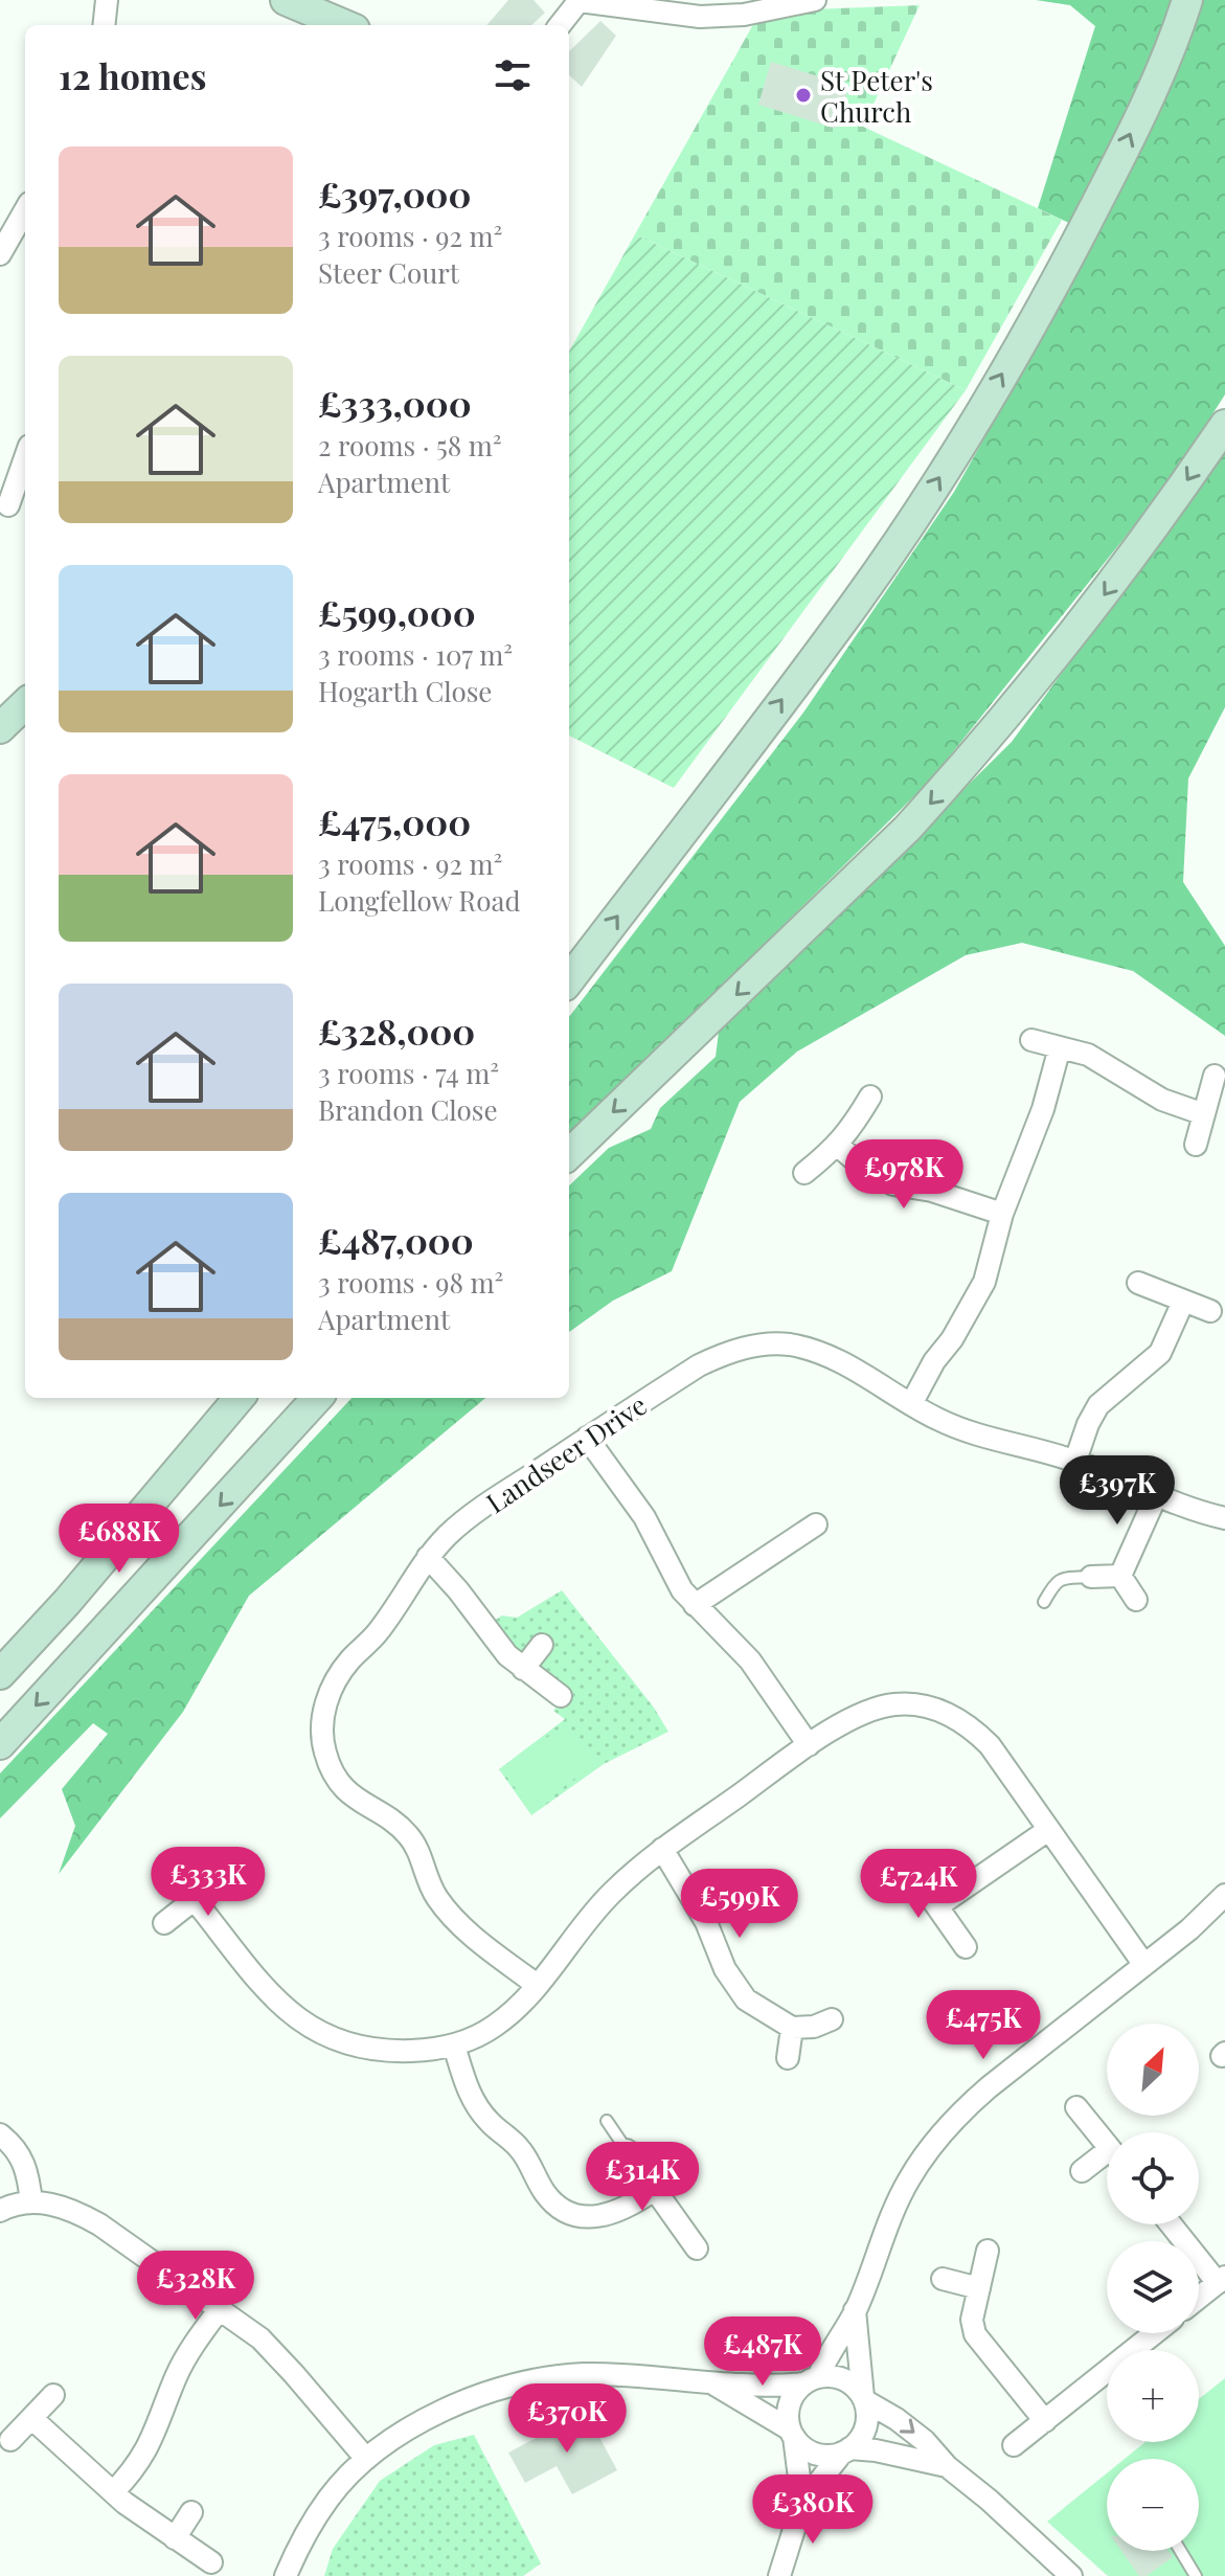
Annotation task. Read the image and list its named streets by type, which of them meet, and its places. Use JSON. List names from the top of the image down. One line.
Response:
{"streets":{"street":["Landseer Drive"]},"places":["St Peter's Church"],"north":"top right","page":{"heading":"12 homes","list":[{"name":"£397,000","note":"3 rooms · 92 m² · Steer Court"},{"name":"£333,000","note":"2 rooms · 58 m² · Apartment"},{"name":"£599,000","note":"3 rooms · 107 m² · Hogarth Close"},{"name":"£475,000","note":"3 rooms · 92 m² · Longfellow Road"},{"name":"£328,000","note":"3 rooms · 74 m² · Brandon Close"},{"name":"£487,000","note":"3 rooms · 98 m² · Apartment"}],"price":["£978K","£397K","£688K","£333K","£724K","£599K","£475K","£314K","£328K","£487K","£370K","£380K"],"map_buttons":["+","−"]}}
